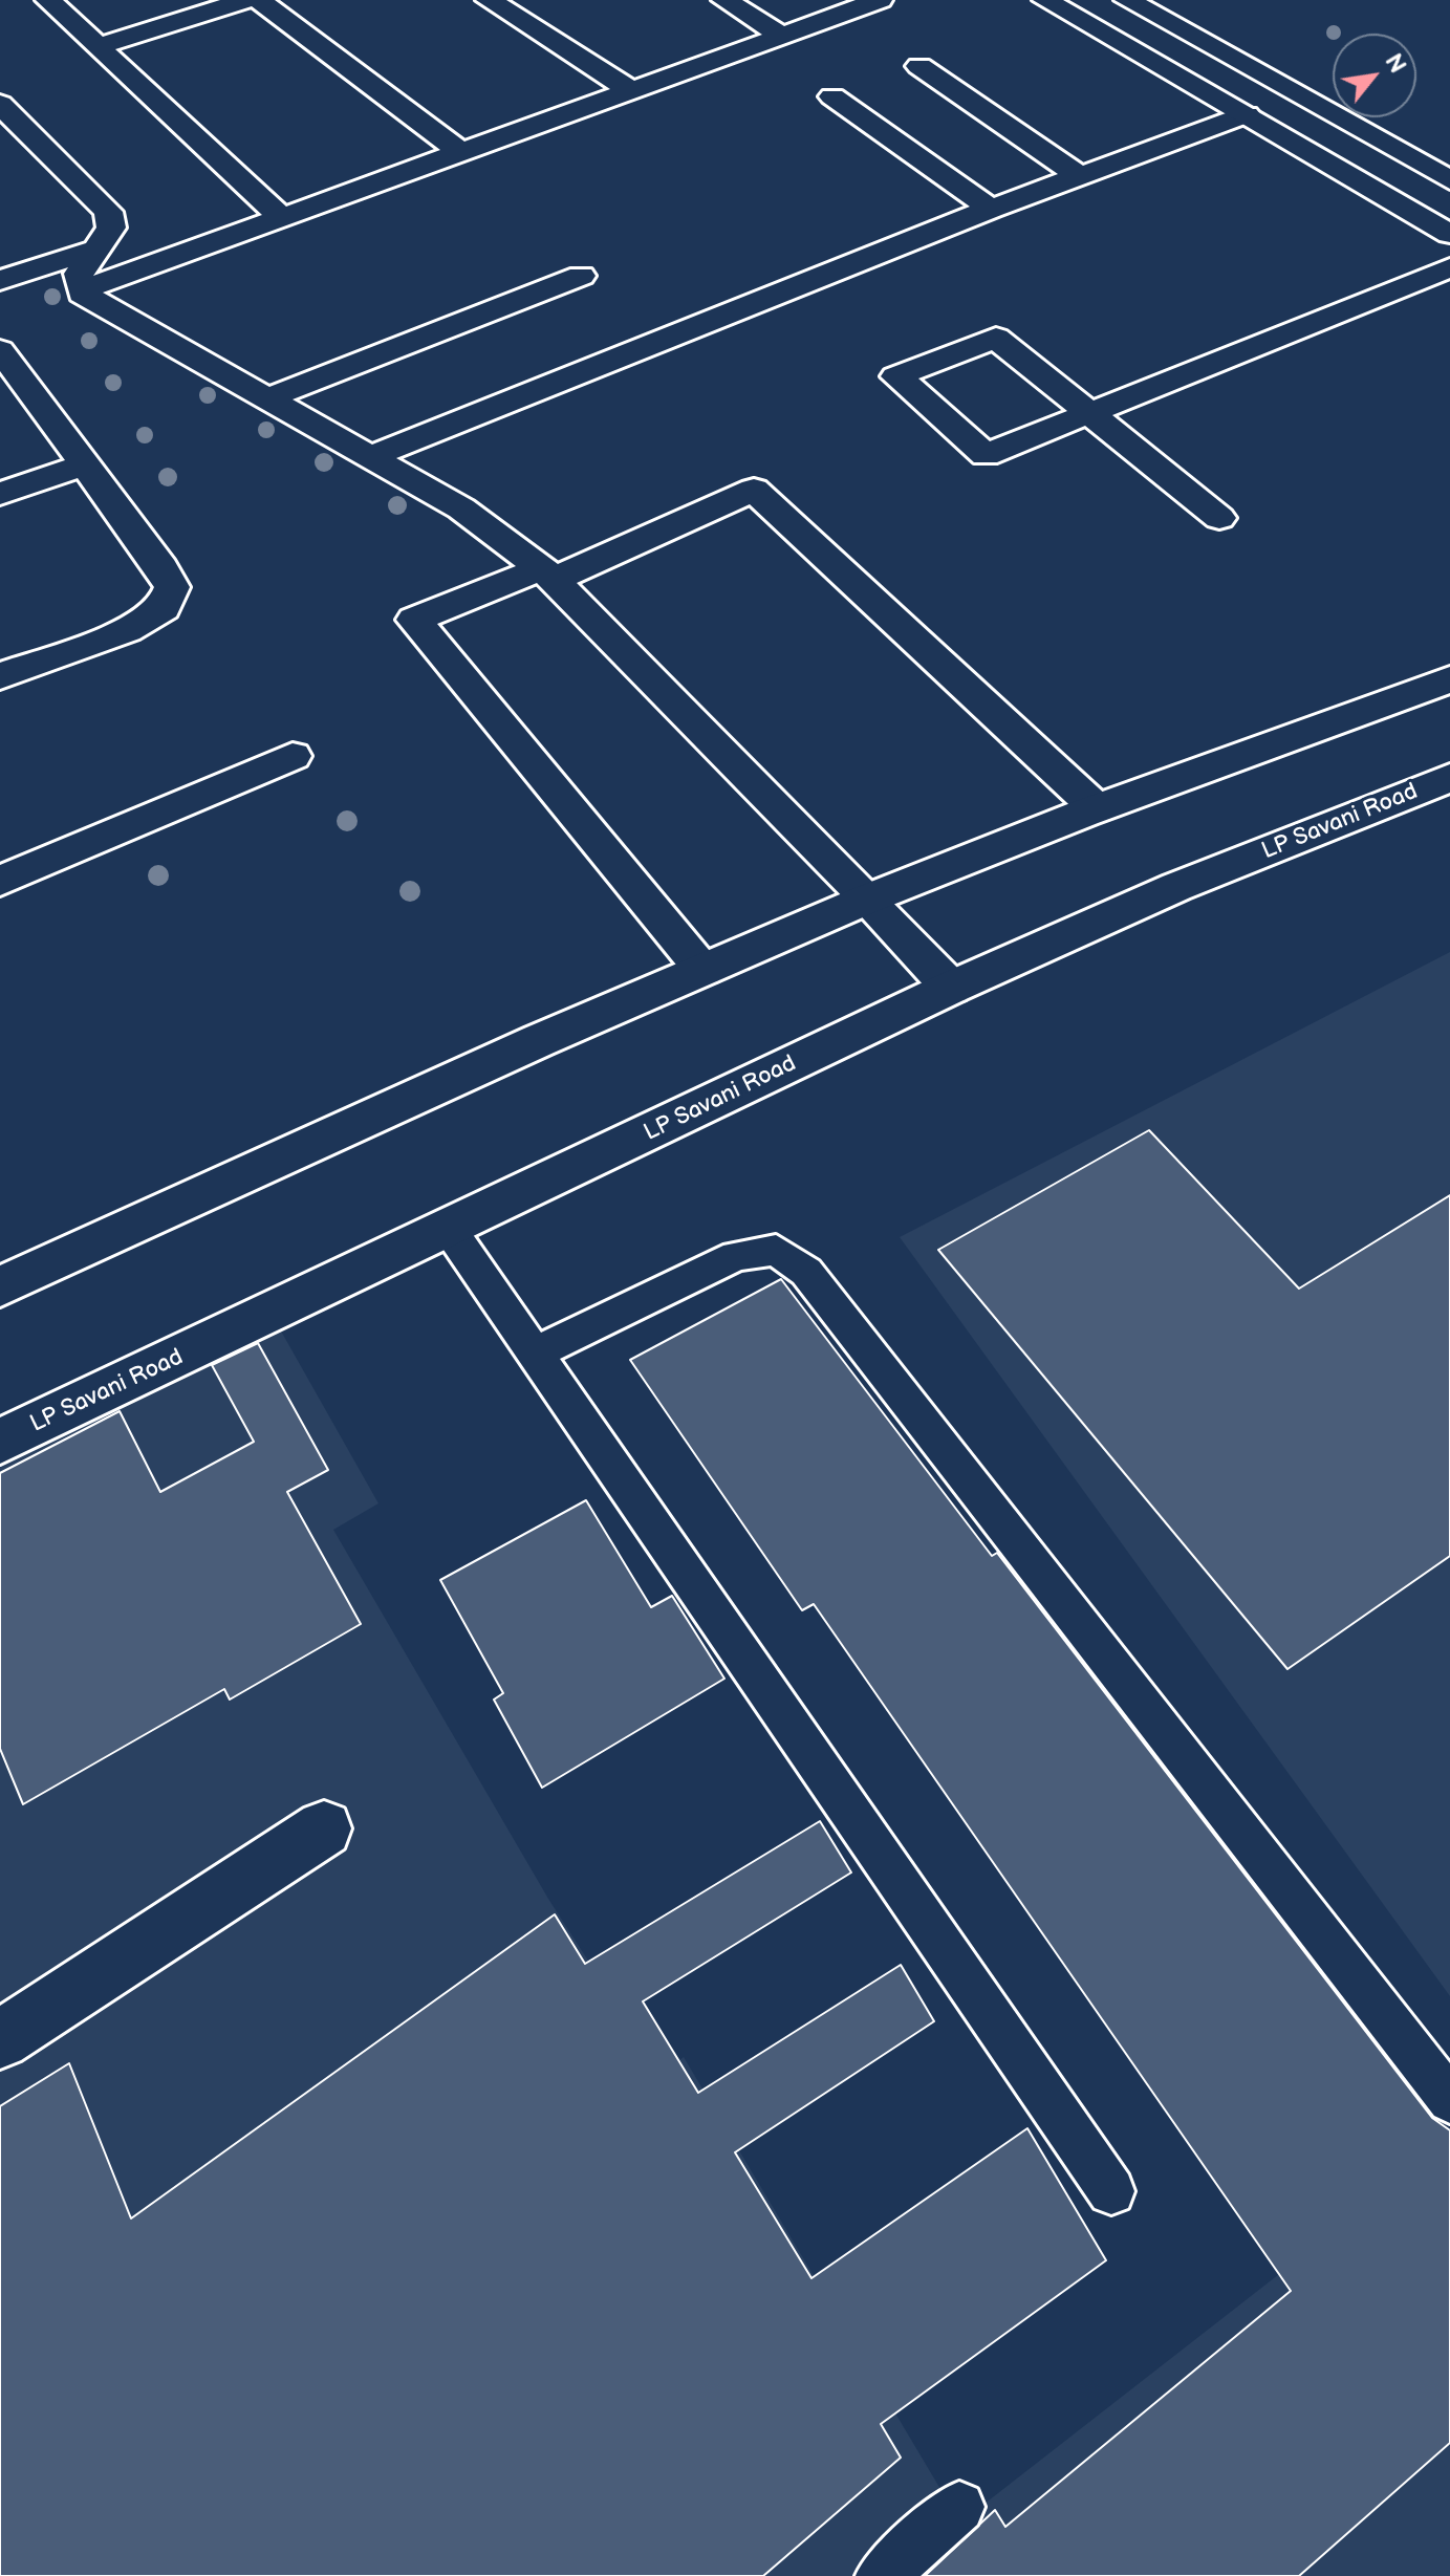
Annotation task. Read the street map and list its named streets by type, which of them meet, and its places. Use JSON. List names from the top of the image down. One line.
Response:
{"streets":{"street":["LP Savani Road"]},"north":"top right"}
